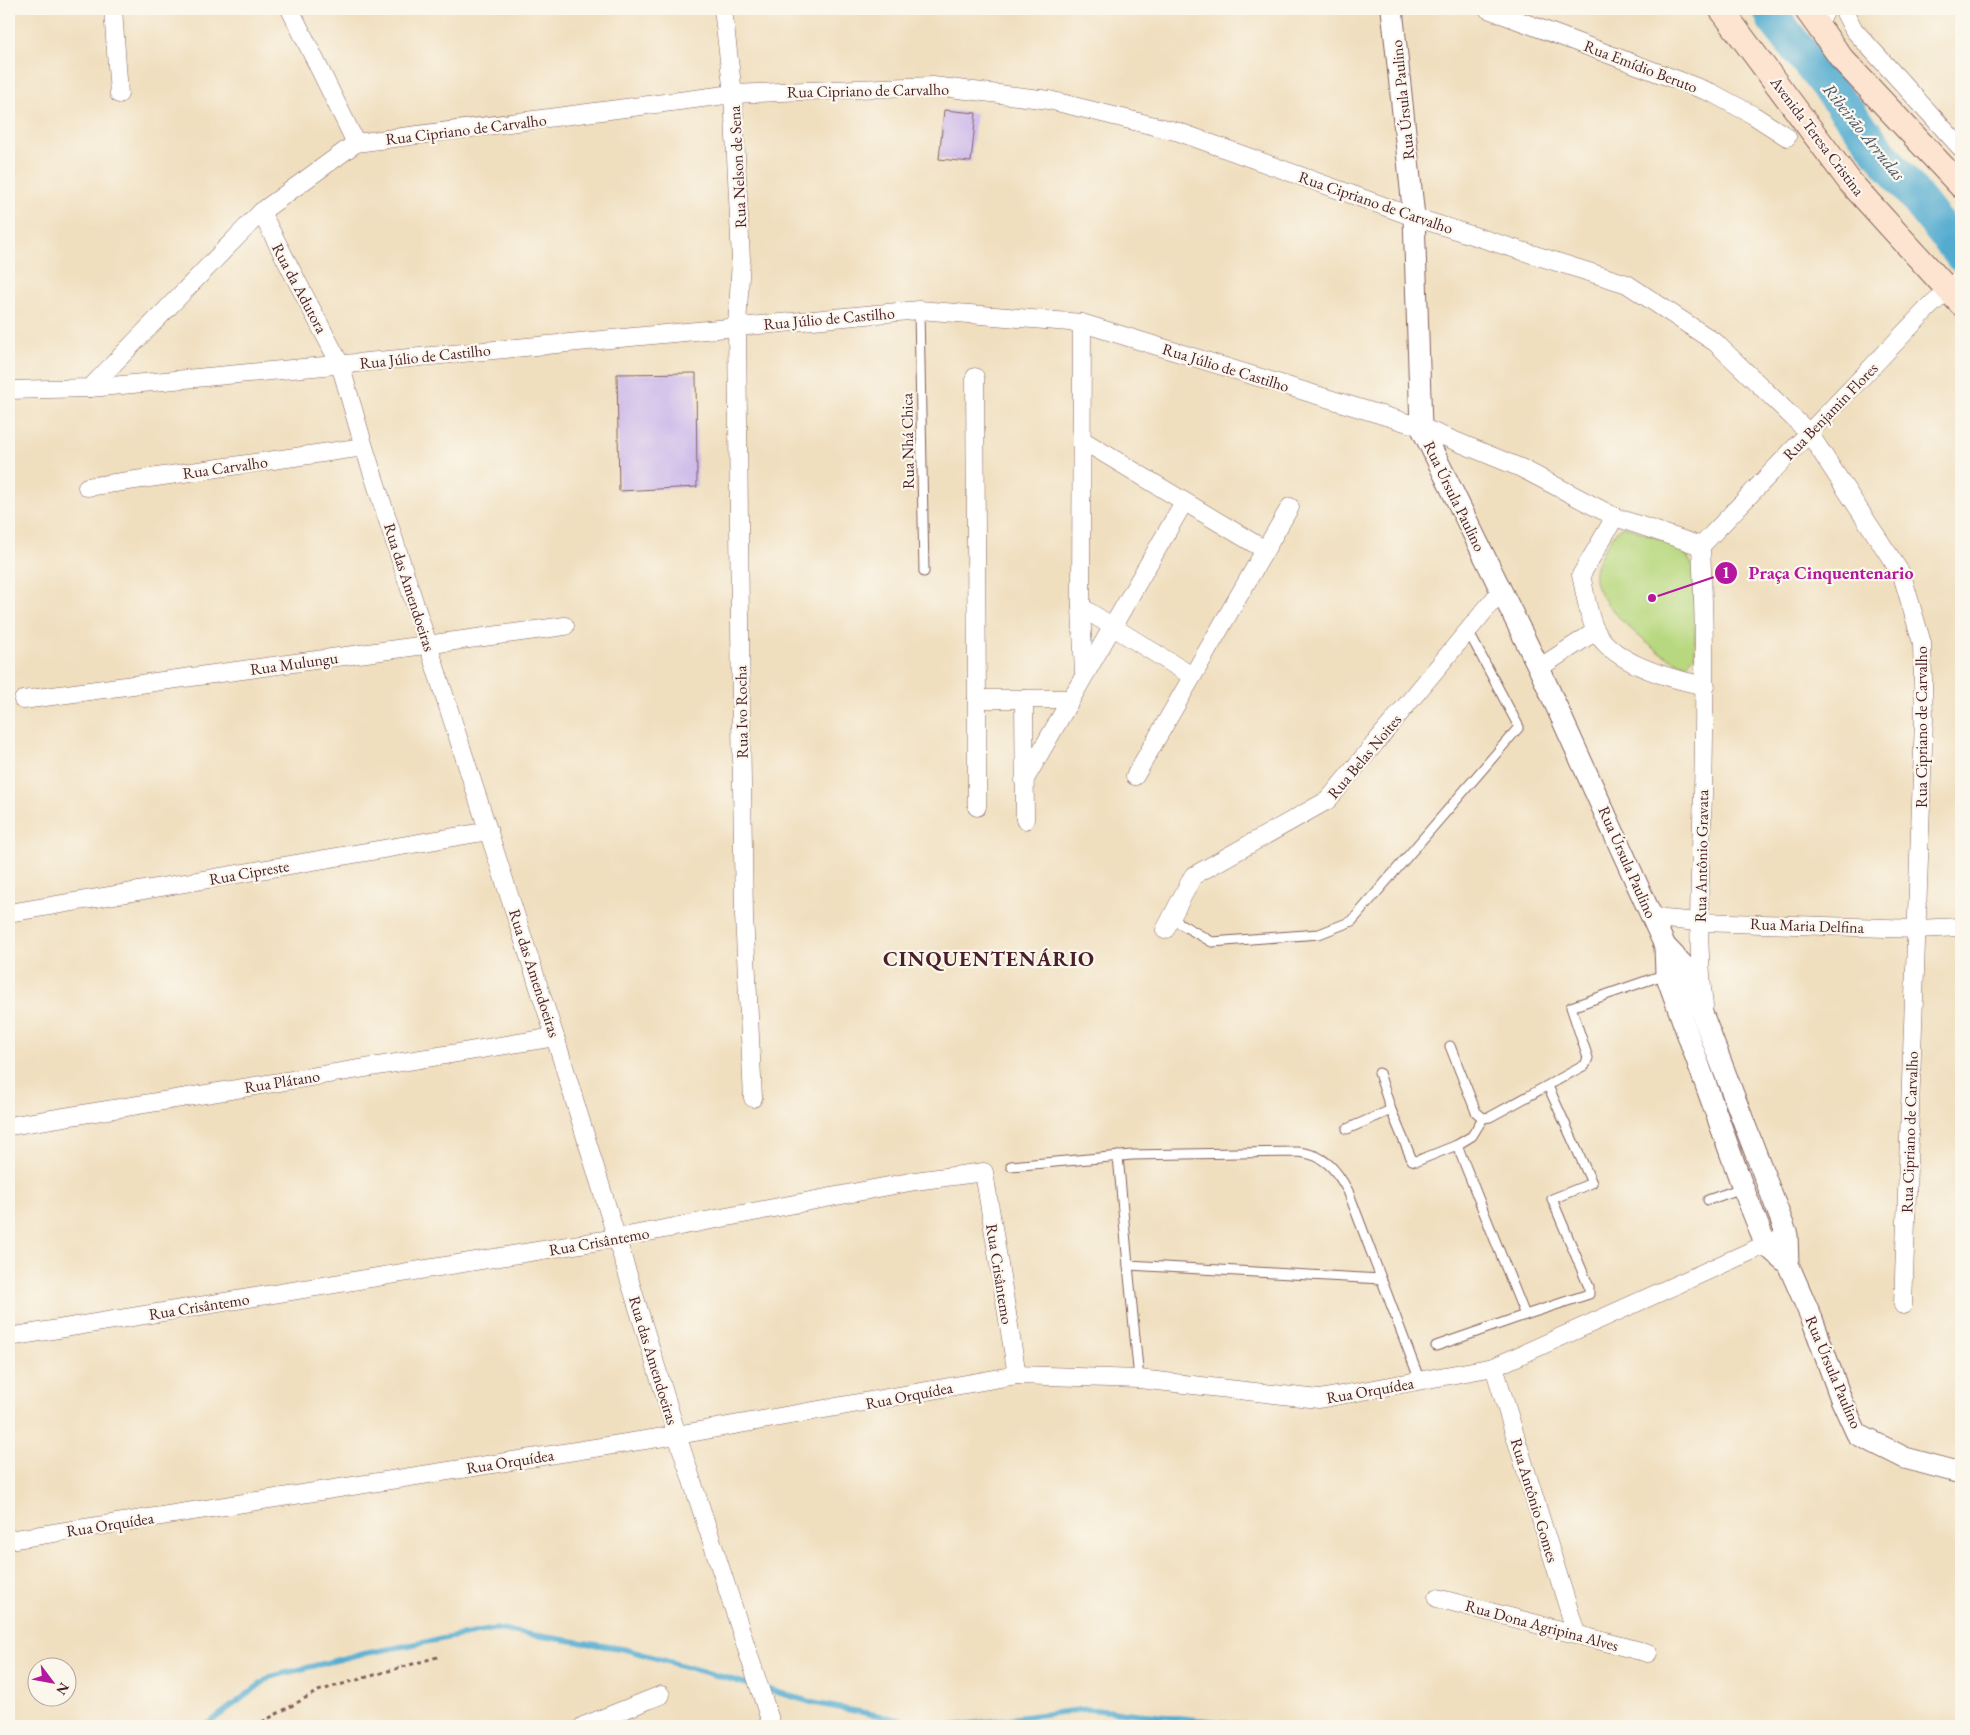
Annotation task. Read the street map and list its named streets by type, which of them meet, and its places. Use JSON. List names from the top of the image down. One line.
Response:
{"streets":{"main road":["Avenida Teresa Cristina"],"street":["Rua Emídio Beruto","Rua Cipriano de Carvalho","Rua Úrsula Paulino","Rua Nelson de Sena","Rua da Adutora","Rua Júlio de Castilho","Rua Benjamin Flores","Rua Carvalho","Rua das Amendoeiras","Rua Mulungu","Rua Ivo Rocha","Rua Belas Noites","Rua Antônio Gravata","Rua Cipreste","Rua Maria Delfina","Rua Plátano","Rua Crisântemo","Rua Orquídea","Rua Antônio Gomes","Rua Dona Agripina Alves"],"lane":["Rua Nhá Chica"]},"crossings":[["Rua Cipriano de Carvalho","Rua Úrsula Paulino"],["Rua Cipriano de Carvalho","Rua Nelson de Sena"],["Rua Cipriano de Carvalho","Rua da Adutora"],["Rua Cipriano de Carvalho","Rua Júlio de Castilho"],["Rua Cipriano de Carvalho","Rua Benjamin Flores"],["Rua Cipriano de Carvalho","Rua Maria Delfina"],["Rua Úrsula Paulino","Rua Júlio de Castilho"],["Rua Úrsula Paulino","Rua Belas Noites"],["Rua Úrsula Paulino","Rua Antônio Gravata"],["Rua Úrsula Paulino","Rua Maria Delfina"],["Rua Úrsula Paulino","Rua Orquídea"],["Avenida Teresa Cristina","Rua Benjamin Flores"],["Rua Nelson de Sena","Rua Júlio de Castilho"],["Rua Nelson de Sena","Rua Ivo Rocha"],["Rua da Adutora","Rua Júlio de Castilho"],["Rua da Adutora","Rua das Amendoeiras"],["Rua Júlio de Castilho","Rua Benjamin Flores"],["Rua Júlio de Castilho","Rua Nhá Chica"],["Rua Júlio de Castilho","Rua das Amendoeiras"],["Rua Júlio de Castilho","Rua Ivo Rocha"],["Rua Júlio de Castilho","Rua Antônio Gravata"],["Rua Benjamin Flores","Rua Antônio Gravata"],["Rua Carvalho","Rua das Amendoeiras"],["Rua das Amendoeiras","Rua Mulungu"],["Rua das Amendoeiras","Rua Cipreste"],["Rua das Amendoeiras","Rua Plátano"],["Rua das Amendoeiras","Rua Crisântemo"],["Rua das Amendoeiras","Rua Orquídea"],["Rua Antônio Gravata","Rua Maria Delfina"],["Rua Crisântemo","Rua Orquídea"],["Rua Orquídea","Rua Antônio Gomes"],["Rua Antônio Gomes","Rua Dona Agripina Alves"]],"districts":["CINQUENTENÁRIO"],"water":["Ribeirão Arrudas"],"places":["Praça Cinquentenario"],"north":"bottom right"}
